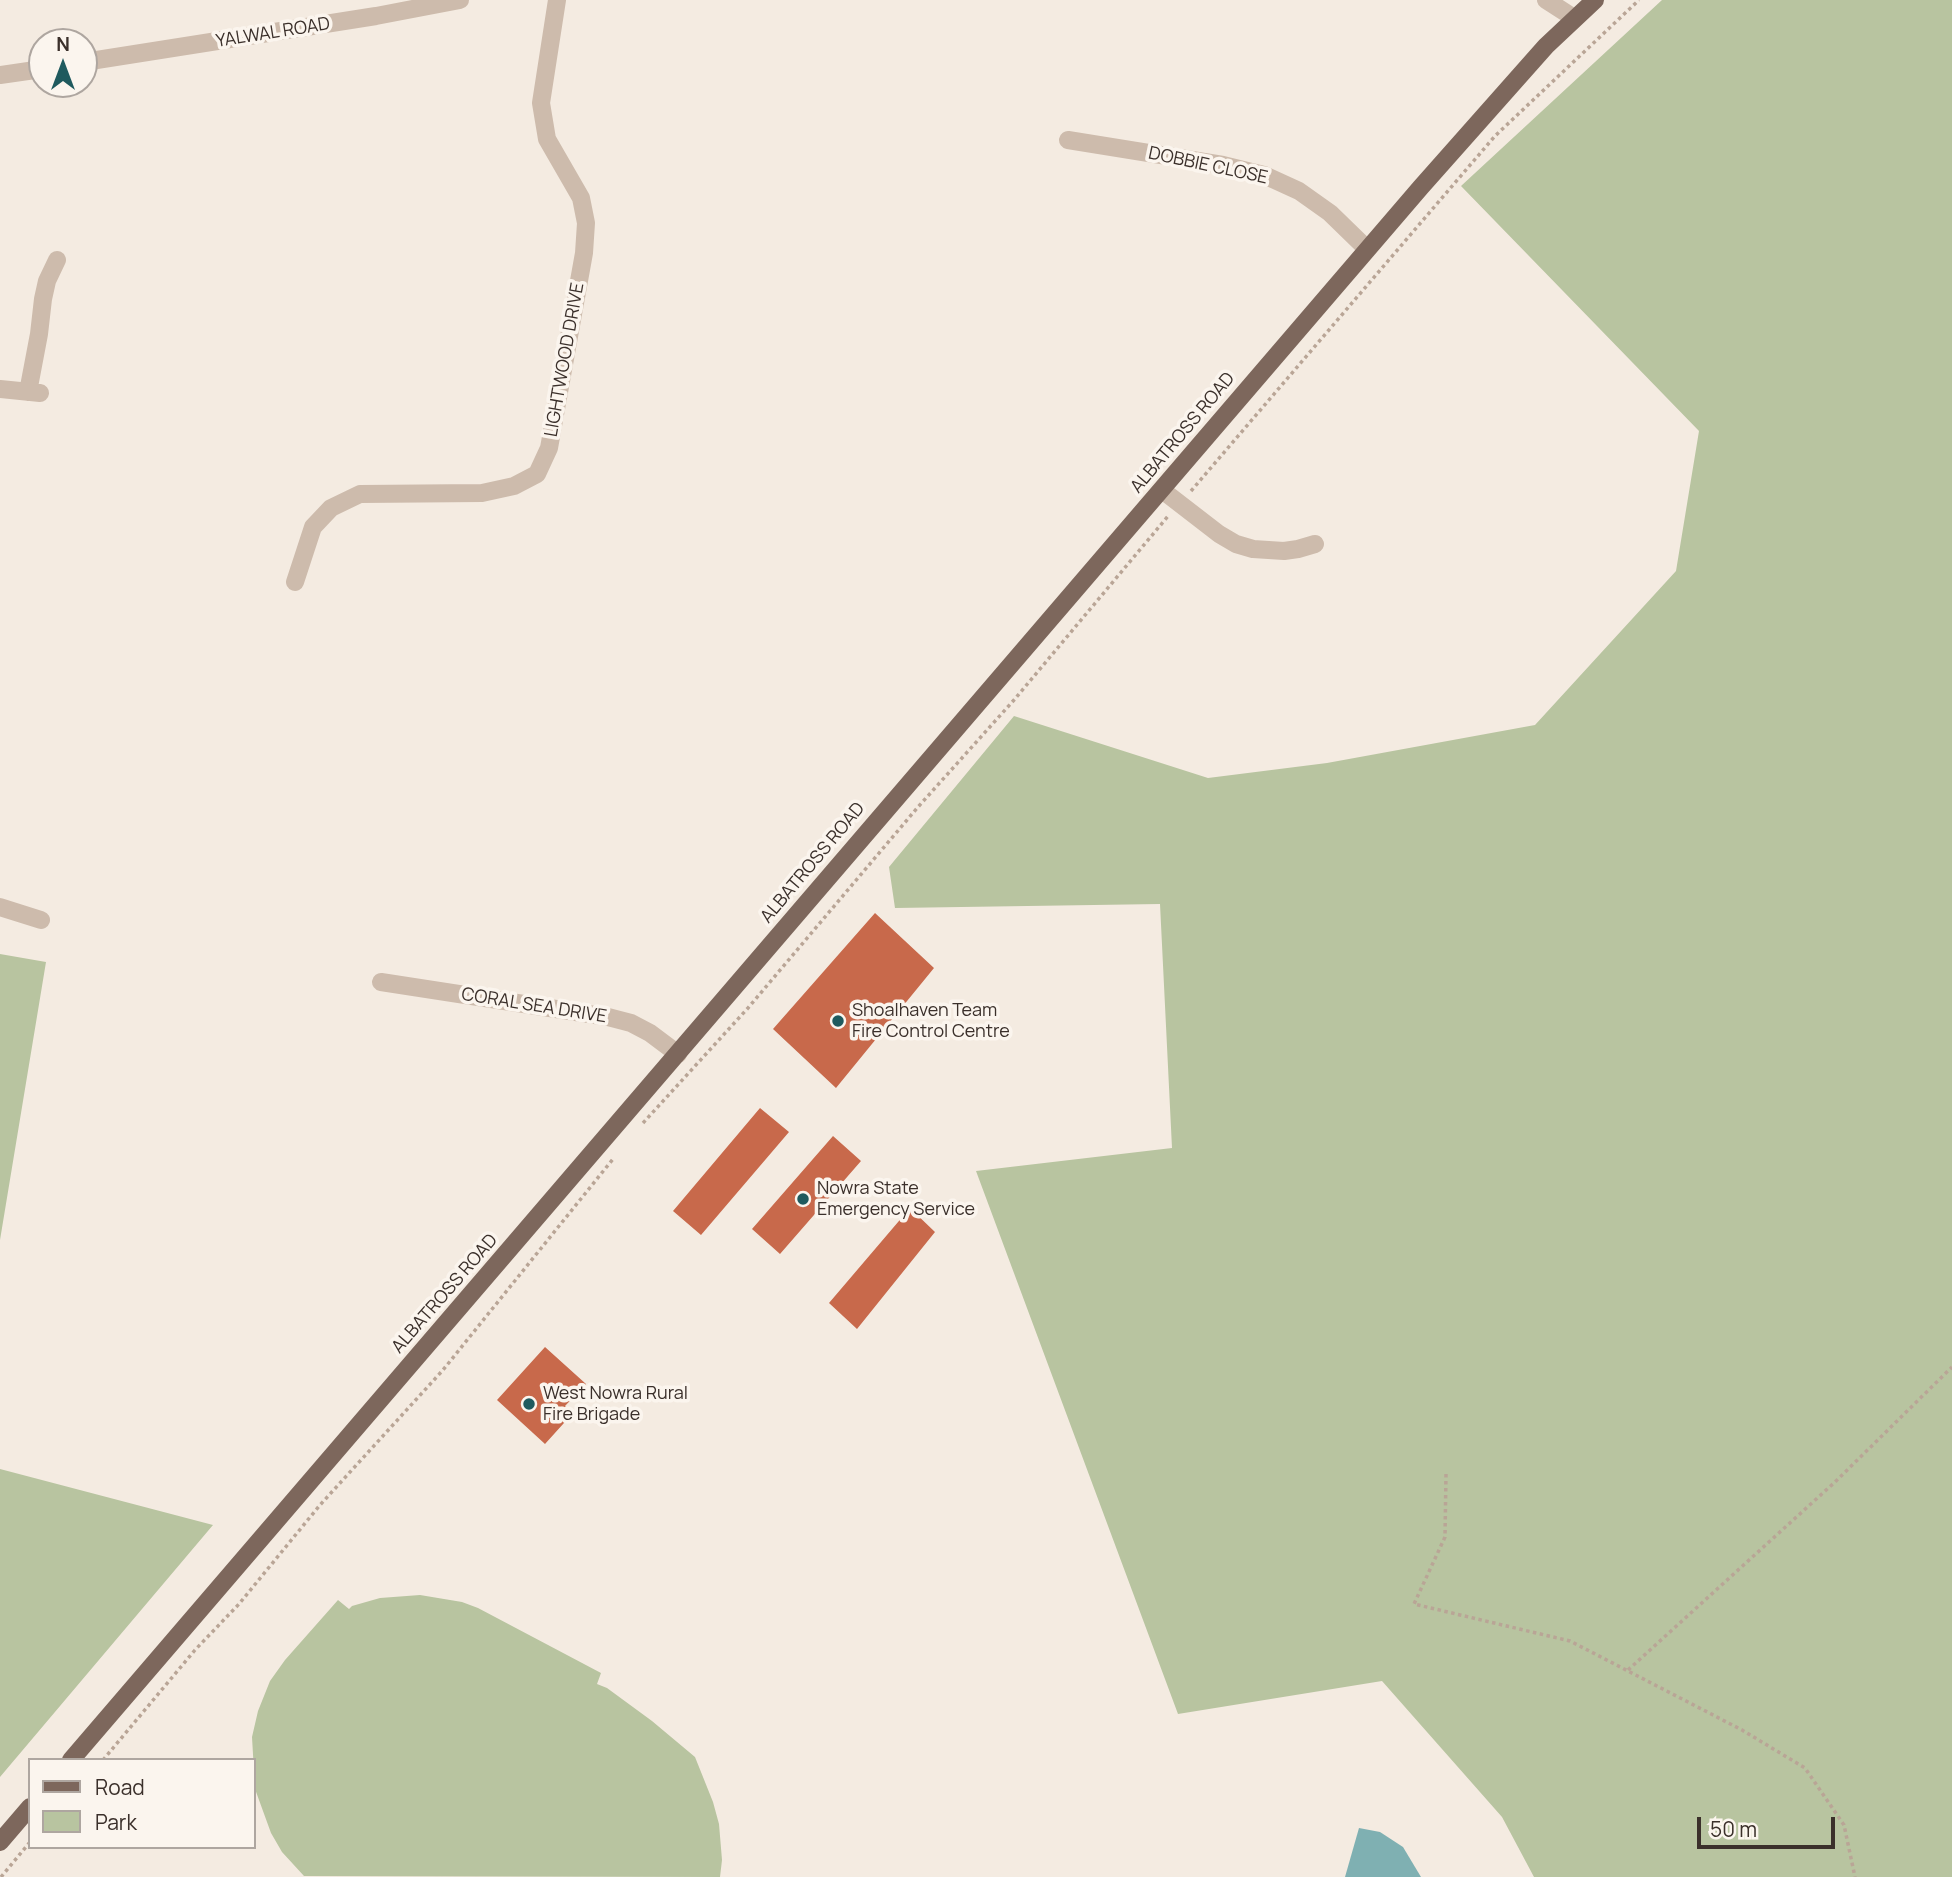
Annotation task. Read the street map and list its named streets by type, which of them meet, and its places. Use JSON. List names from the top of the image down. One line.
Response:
{"streets":{"main road":["ALBATROSS ROAD"],"street":["YALWAL ROAD","DOBBIE CLOSE","LIGHTWOOD DRIVE","CORAL SEA DRIVE"]},"crossings":[["DOBBIE CLOSE","ALBATROSS ROAD"],["ALBATROSS ROAD","CORAL SEA DRIVE"]],"places":["Shoalhaven Team Fire Control Centre","Nowra State Emergency Service","West Nowra Rural Fire Brigade"],"legend":["Road","Park"],"scale_bar":"50 m","north":"top"}
